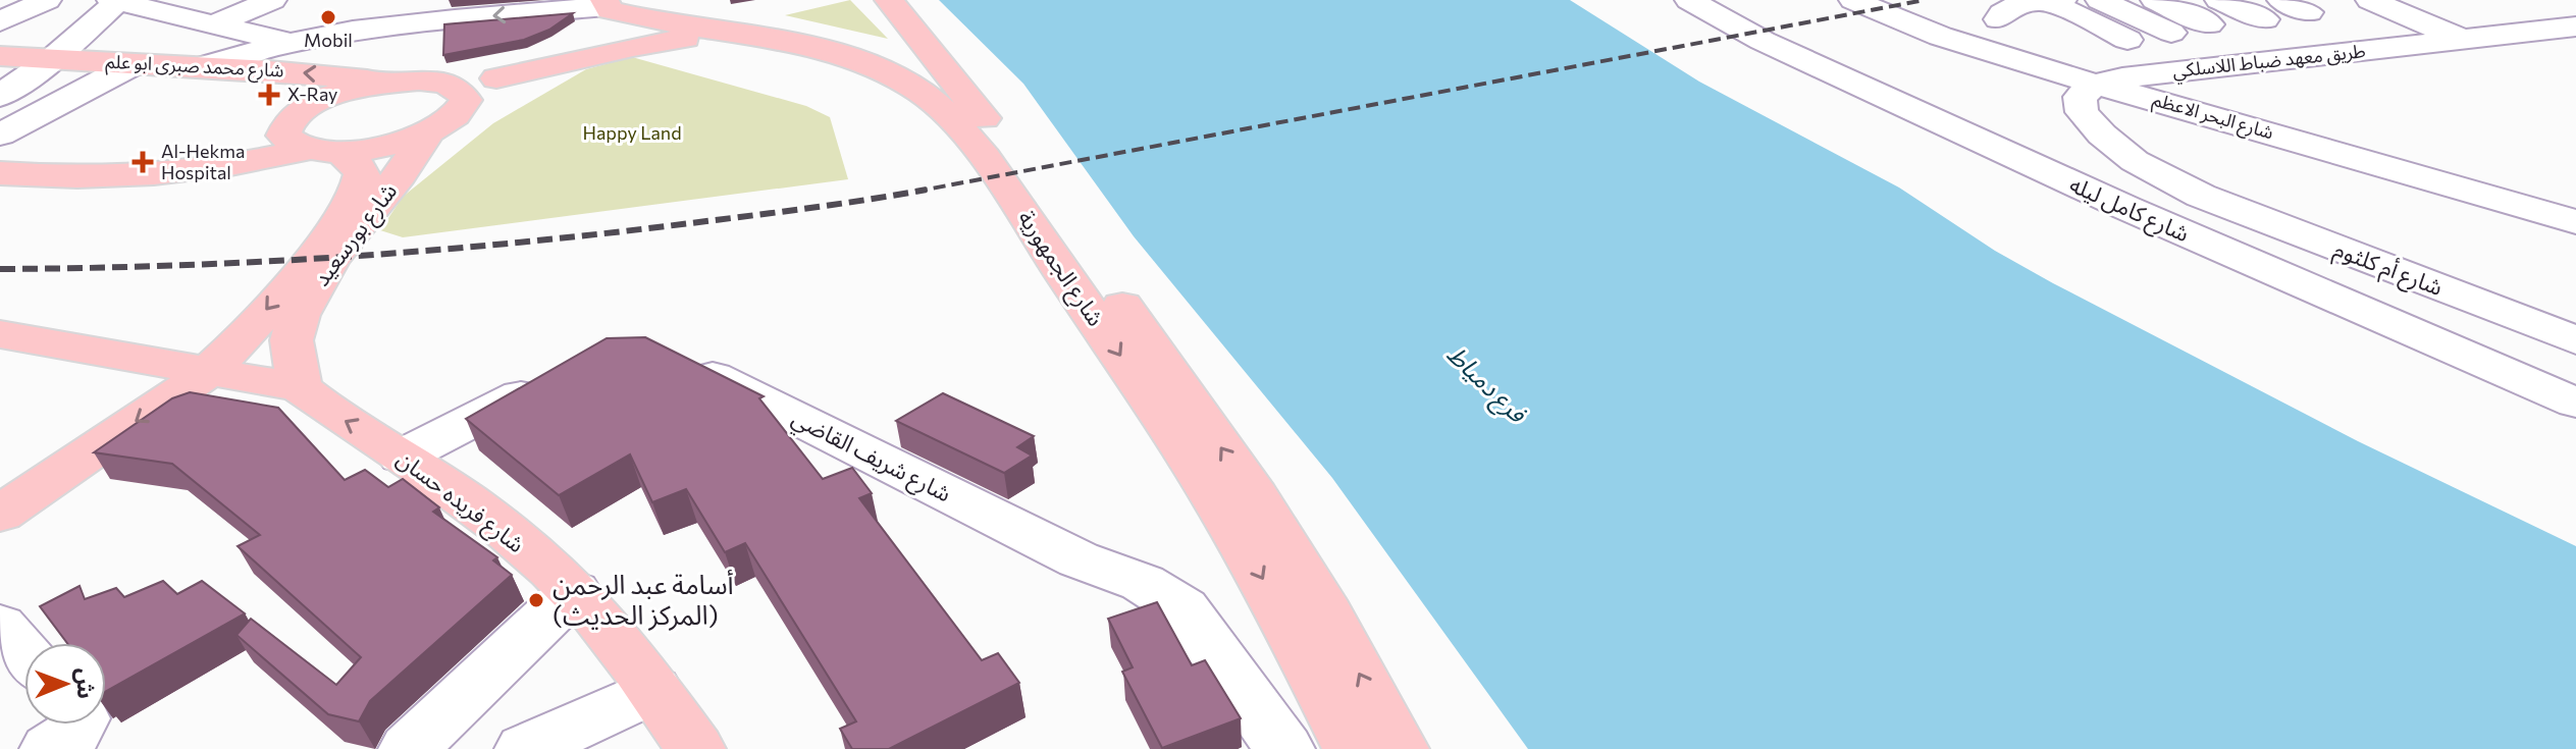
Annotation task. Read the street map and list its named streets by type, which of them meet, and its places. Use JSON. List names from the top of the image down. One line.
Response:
{"streets":{"main road":["شارع محمد صبرى ابو علم","شارع بورسعيد","شارع الجمهورية","شارع فريده حسان"],"street":["طريق معهد ضباط اللاسلكي","شارع البحر الاعظم","شارع كامل ليله","شارع أم كلثوم","شارع شريف القاضي"]},"crossings":[["طريق معهد ضباط اللاسلكي","شارع البحر الاعظم"],["طريق معهد ضباط اللاسلكي","شارع أم كلثوم"],["شارع محمد صبرى ابو علم","شارع بورسعيد"],["شارع البحر الاعظم","شارع أم كلثوم"],["شارع بورسعيد","شارع فريده حسان"]],"water":["فرع دمياط"],"parks":["Happy Land"],"places":{"other":["Mobil","أسامة عبد الرحمن (المركز الحديث)"],"health":["X-Ray","Al-Hekma Hospital"]},"north":"right"}
